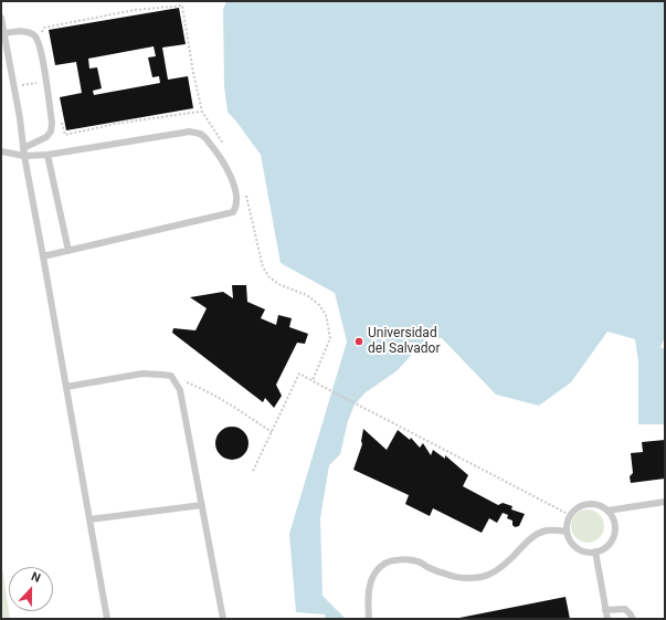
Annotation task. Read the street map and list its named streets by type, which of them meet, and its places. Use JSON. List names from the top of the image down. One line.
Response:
{"places":["Universidad del Salvador"],"north":"top"}
